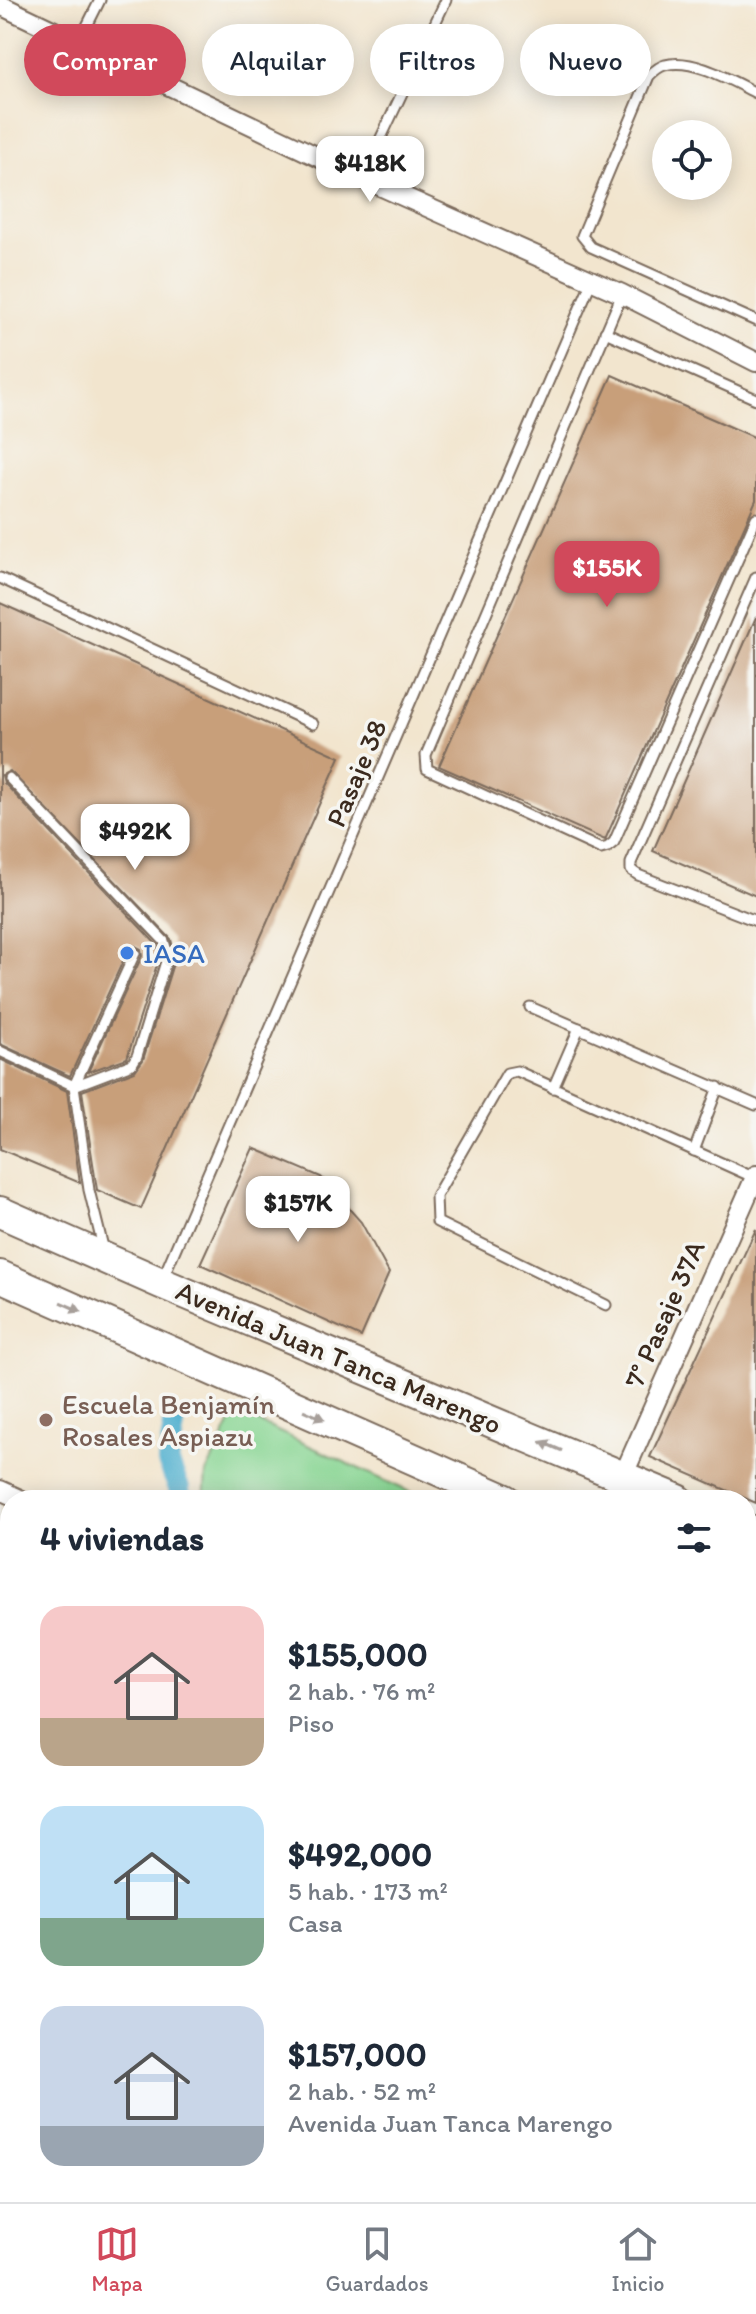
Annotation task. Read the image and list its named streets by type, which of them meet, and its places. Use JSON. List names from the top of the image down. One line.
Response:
{"streets":{"main road":["Avenida Juan Tanca Marengo"],"street":["7° Pasaje 37A"],"lane":["Pasaje 38"]},"crossings":[["Pasaje 38","Avenida Juan Tanca Marengo"],["7° Pasaje 37A","Avenida Juan Tanca Marengo"]],"places":["IASA","Escuela Benjamín Rosales Aspiazu"],"page":{"chip":["Comprar","Alquilar","Filtros","Nuevo"],"price":["$418K","$155K","$492K","$157K"],"heading":"4 viviendas","list":[{"name":"$155,000","note":"2 hab. · 76 m² · Piso"},{"name":"$492,000","note":"5 hab. · 173 m² · Casa"},{"name":"$157,000","note":"2 hab. · 52 m² · Avenida Juan Tanca Marengo"}],"tabs":["Mapa","Guardados","Inicio"]}}
